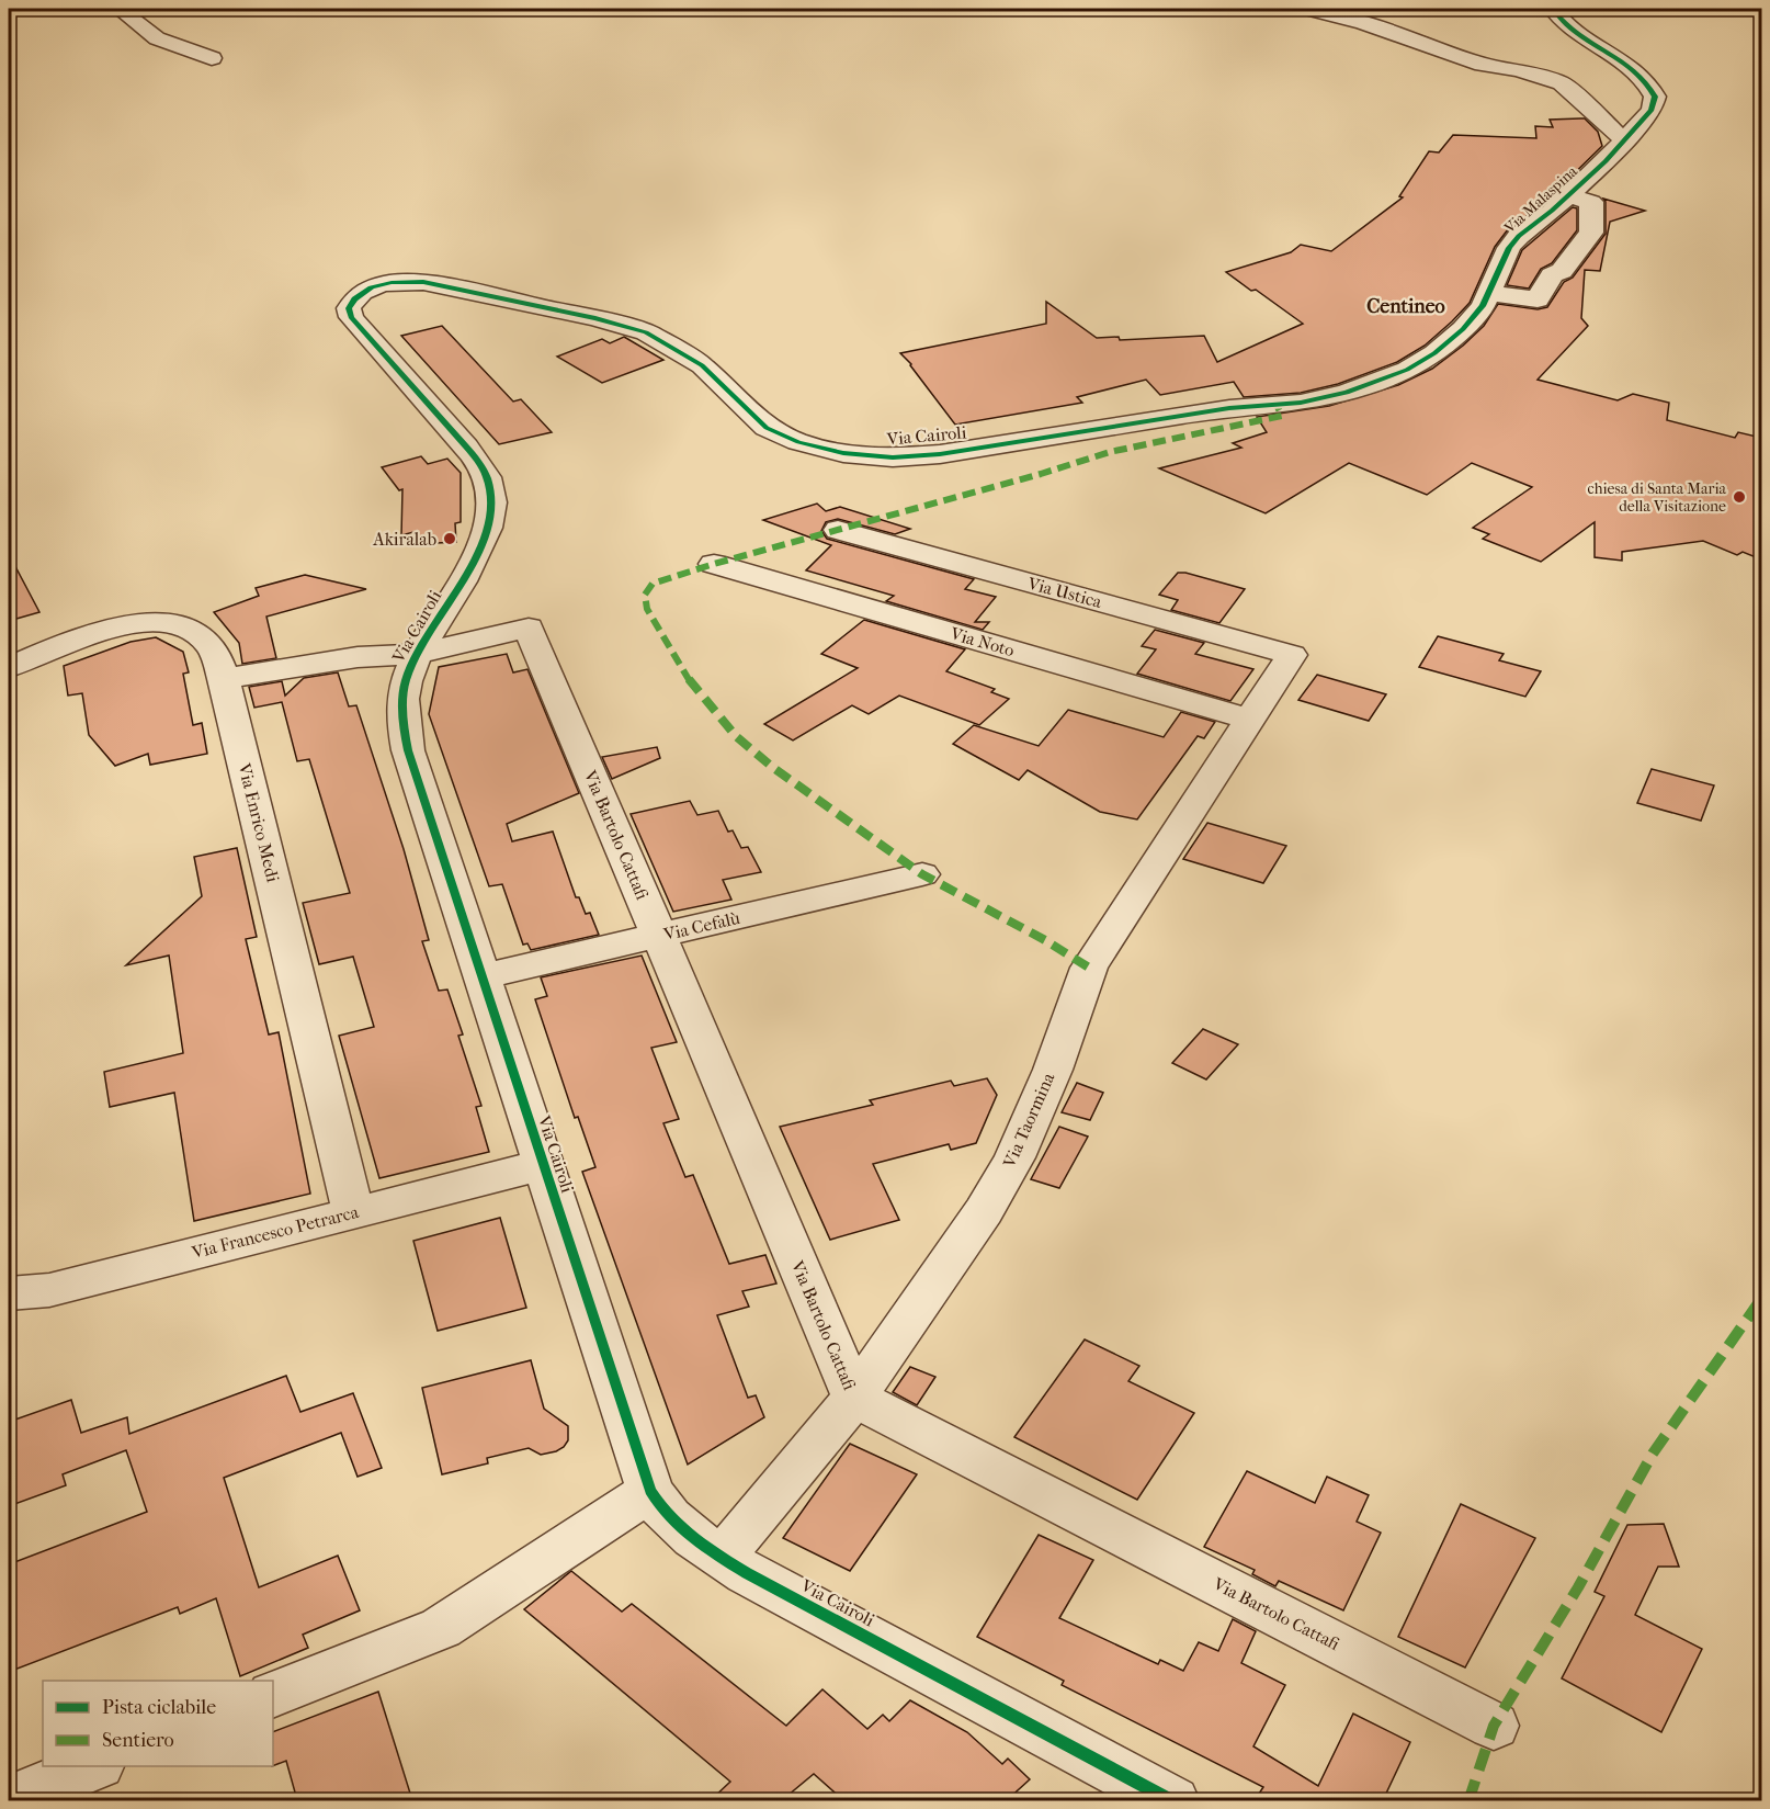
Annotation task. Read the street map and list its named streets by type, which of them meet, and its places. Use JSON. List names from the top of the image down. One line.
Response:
{"streets":{"street":["Via Malaspina","Via Cairoli","Via Ustica","Via Noto","Via Enrico Medi","Via Bartolo Cattafi","Via Cefalù","Via Taormina","Via Francesco Petrarca"]},"crossings":[["Via Malaspina","Via Cairoli"],["Via Cairoli","Via Bartolo Cattafi"],["Via Cairoli","Via Cefalù"],["Via Cairoli","Via Taormina"],["Via Cairoli","Via Francesco Petrarca"],["Via Ustica","Via Taormina"],["Via Noto","Via Taormina"],["Via Enrico Medi","Via Francesco Petrarca"],["Via Bartolo Cattafi","Via Cefalù"],["Via Bartolo Cattafi","Via Taormina"]],"districts":["Centineo"],"places":["chiesa di Santa Maria della Visitazione","Akiralab"],"legend":["Pista ciclabile","Sentiero"]}
